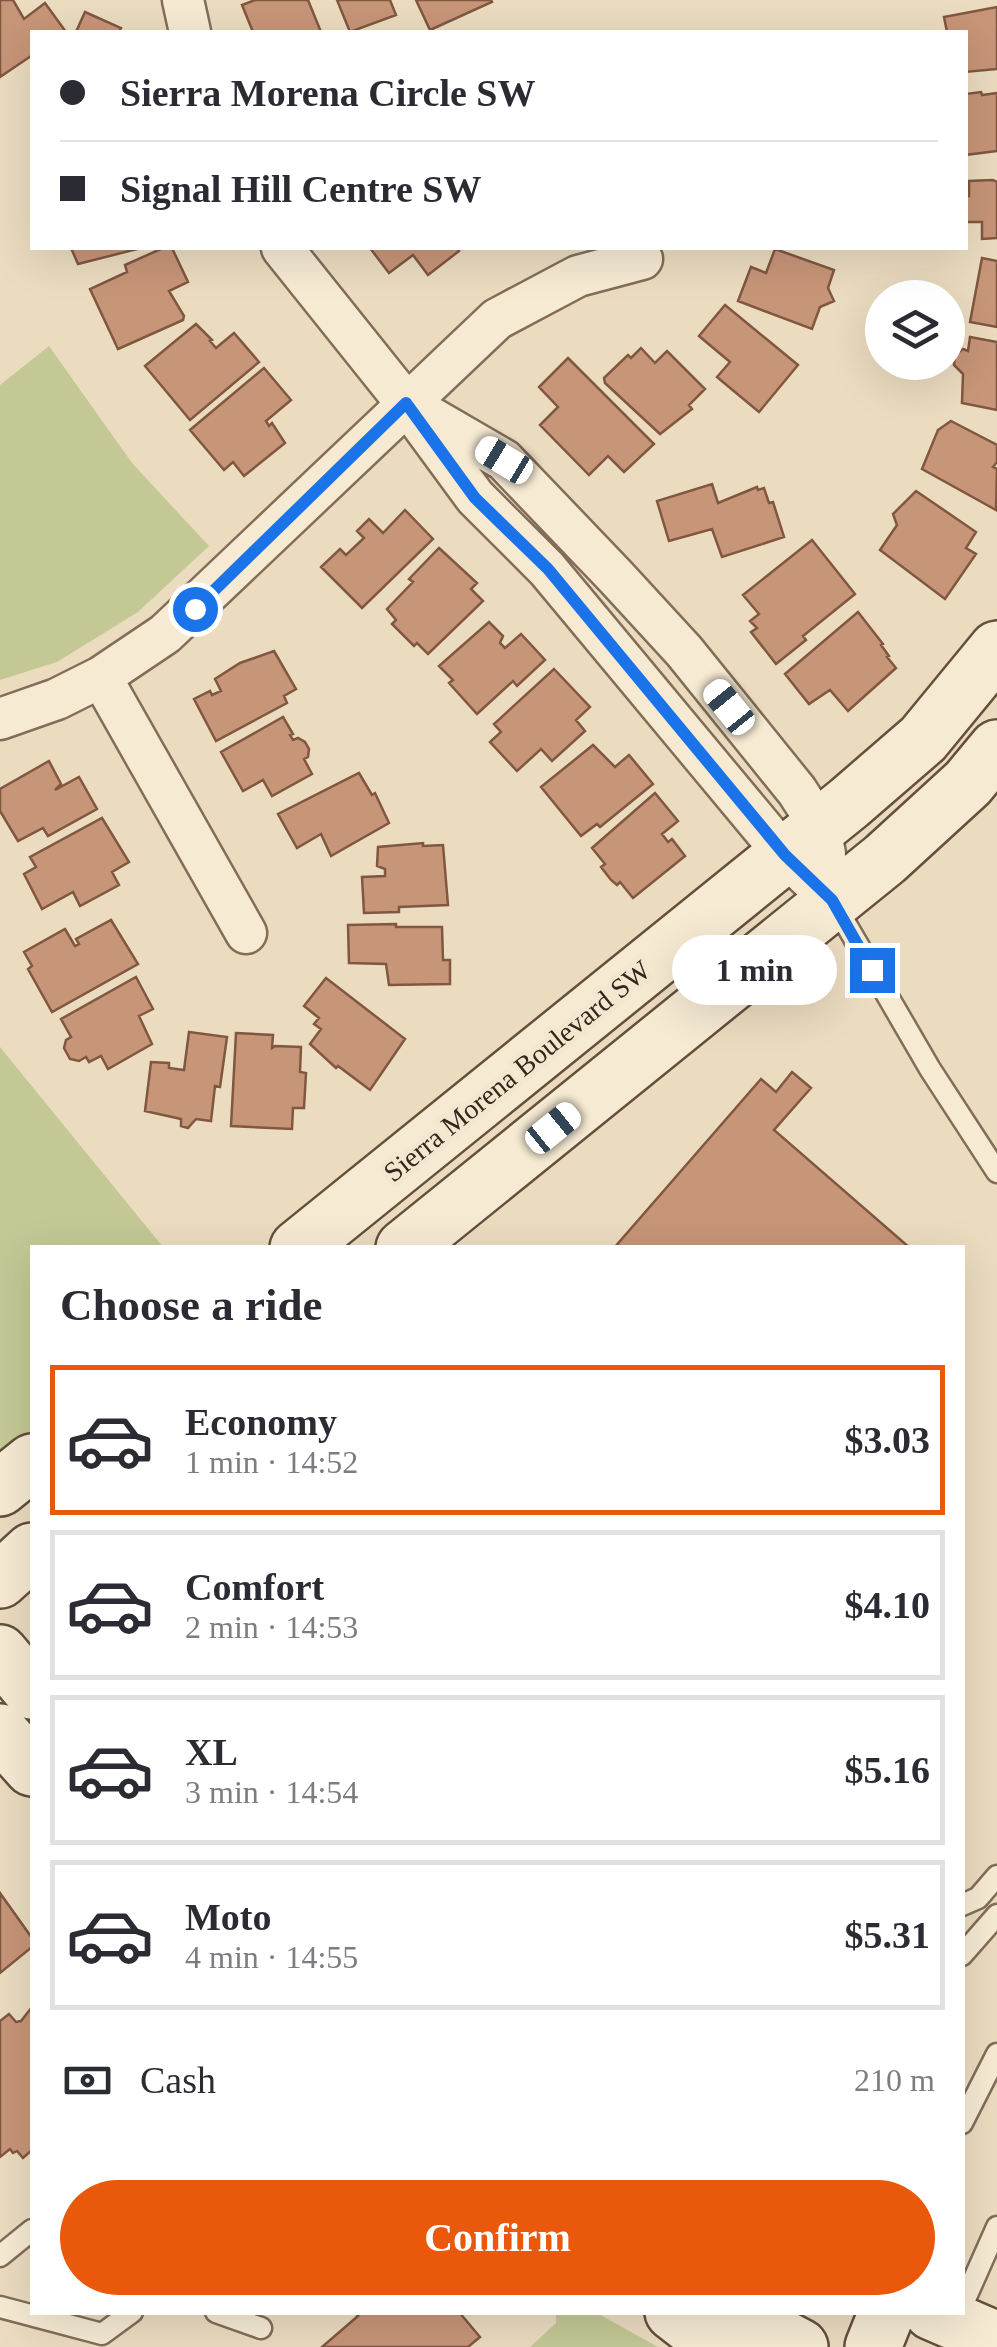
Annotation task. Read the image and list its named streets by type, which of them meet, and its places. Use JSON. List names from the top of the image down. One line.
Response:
{"streets":{"street":["Sierra Morena Boulevard SW"]},"page":{"banner":["Sierra Morena Circle SW","Signal Hill Centre SW"],"bubble":"1 min","heading":"Choose a ride","list":[{"name":"Economy","note":"1 min · 14:52","value":"$3.03"},{"name":"Comfort","note":"2 min · 14:53","value":"$4.10"},{"name":"XL","note":"3 min · 14:54","value":"$5.16"},{"name":"Moto","note":"4 min · 14:55","value":"$5.31"}],"pay":["Cash","210 m"],"buttons":"Confirm"}}
